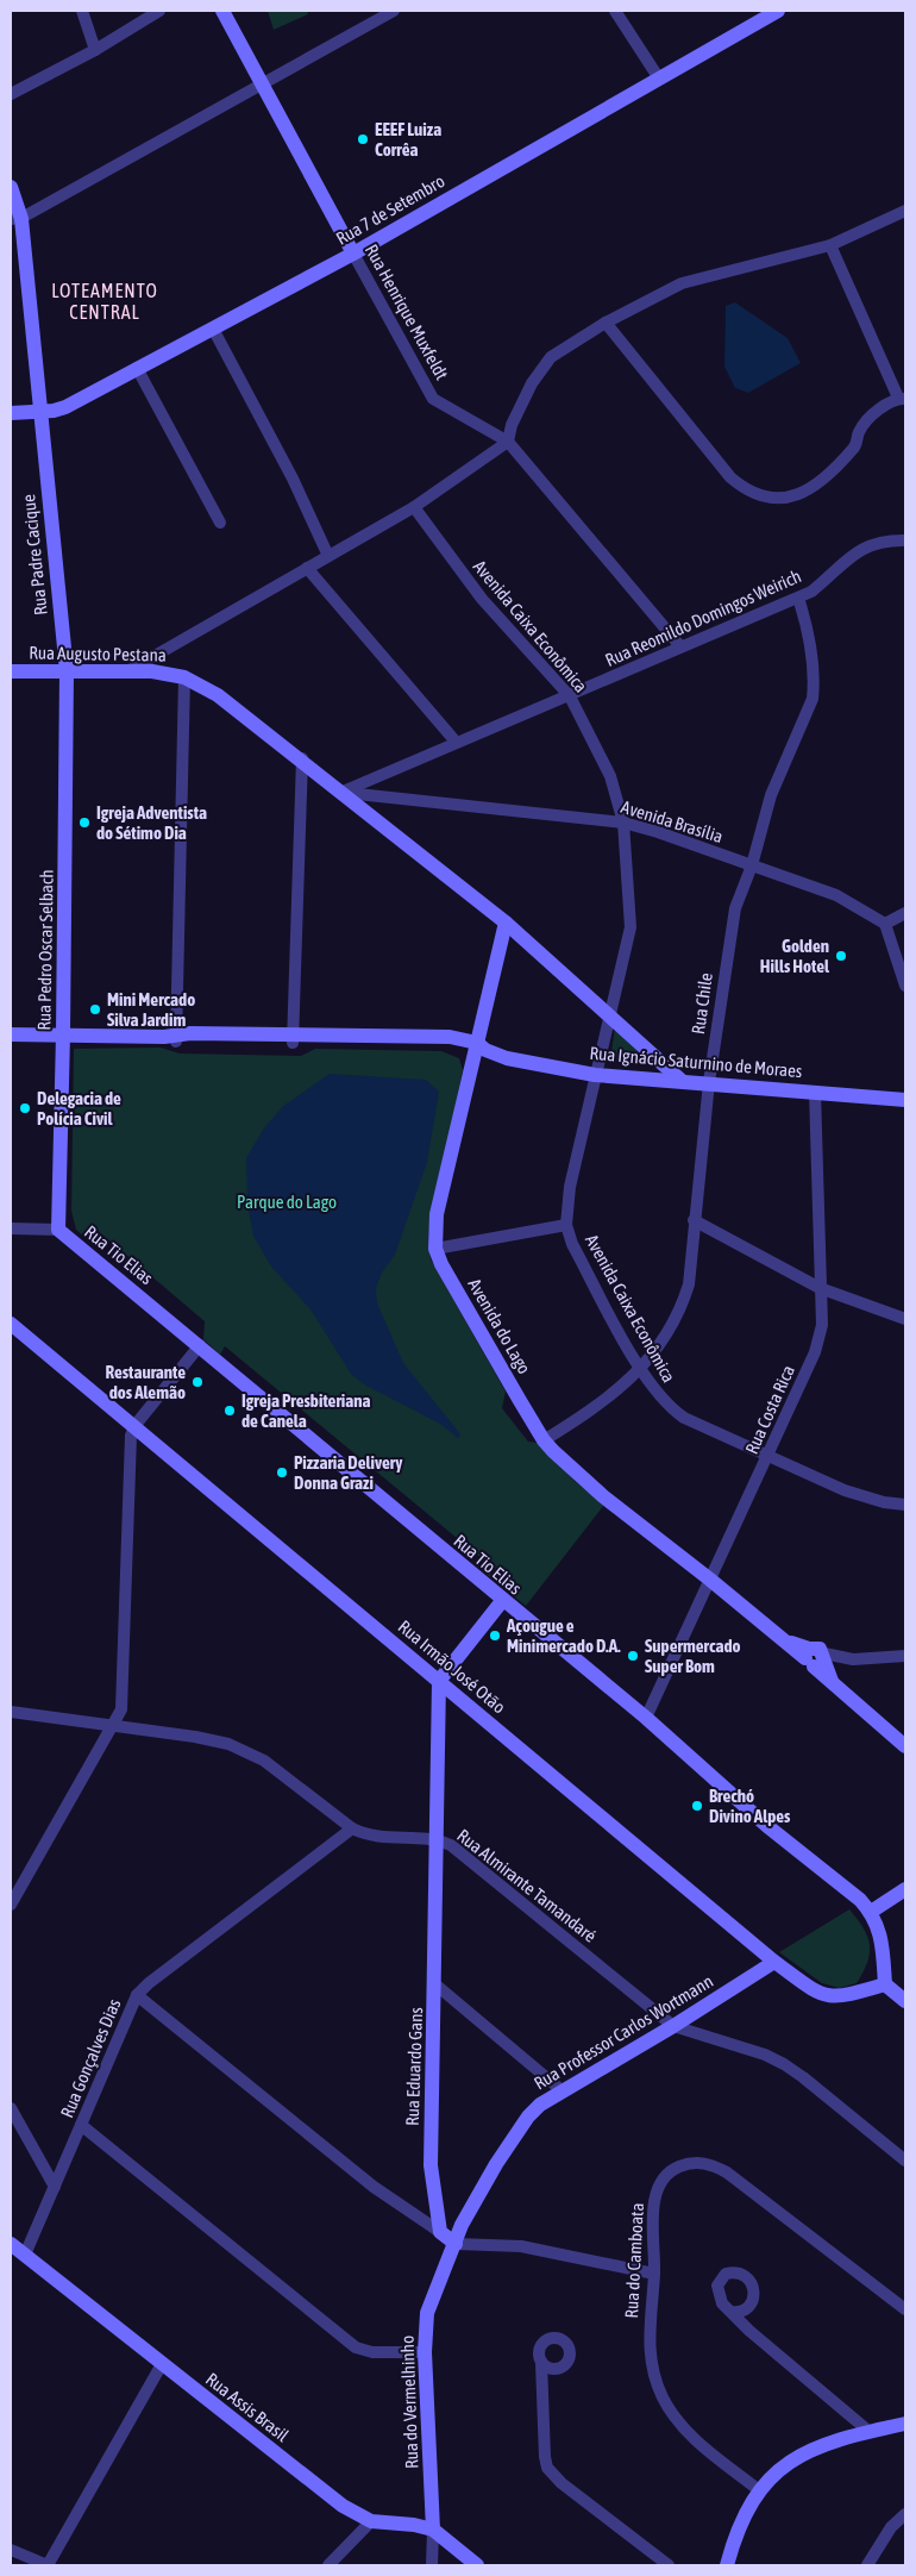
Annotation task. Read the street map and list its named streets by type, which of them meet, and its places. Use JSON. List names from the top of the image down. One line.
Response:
{"streets":{"street":["Rua 7 de Setembro","Rua Henrique Muxfeldt","Rua Padre Cacique","Rua Reomildo Domingos Weirich","Avenida Caixa Econômica","Rua Augusto Pestana","Avenida Brasília","Rua Pedro Oscar Selbach","Rua Chile","Rua Ignácio Saturnino de Moraes","Rua Tio Elias","Avenida do Lago","Rua Costa Rica","Rua Irmão José Otão","Rua Almirante Tamandaré","Rua Professor Carlos Wortmann","Rua Gonçalves Dias","Rua Eduardo Gans","Rua do Camboata","Rua do Vermelhinho","Rua Assis Brasil"]},"crossings":[["Rua 7 de Setembro","Rua Henrique Muxfeldt"],["Rua 7 de Setembro","Rua Padre Cacique"],["Rua Padre Cacique","Rua Augusto Pestana"],["Rua Padre Cacique","Rua Pedro Oscar Selbach"],["Rua Reomildo Domingos Weirich","Avenida Caixa Econômica"],["Rua Reomildo Domingos Weirich","Avenida Brasília"],["Rua Reomildo Domingos Weirich","Rua Chile"],["Avenida Caixa Econômica","Avenida Brasília"],["Avenida Caixa Econômica","Rua Chile"],["Avenida Caixa Econômica","Rua Ignácio Saturnino de Moraes"],["Avenida Caixa Econômica","Rua Costa Rica"],["Rua Augusto Pestana","Rua Pedro Oscar Selbach"],["Avenida Brasília","Rua Chile"],["Rua Pedro Oscar Selbach","Rua Ignácio Saturnino de Moraes"],["Rua Pedro Oscar Selbach","Rua Tio Elias"],["Rua Chile","Rua Ignácio Saturnino de Moraes"],["Rua Chile","Avenida do Lago"],["Rua Ignácio Saturnino de Moraes","Avenida do Lago"],["Rua Ignácio Saturnino de Moraes","Rua Costa Rica"],["Rua Tio Elias","Rua Costa Rica"],["Rua Tio Elias","Rua Irmão José Otão"],["Avenida do Lago","Rua Costa Rica"],["Rua Irmão José Otão","Rua Professor Carlos Wortmann"],["Rua Irmão José Otão","Rua Eduardo Gans"],["Rua Almirante Tamandaré","Rua Professor Carlos Wortmann"],["Rua Almirante Tamandaré","Rua Gonçalves Dias"],["Rua Almirante Tamandaré","Rua Eduardo Gans"],["Rua Professor Carlos Wortmann","Rua do Vermelhinho"],["Rua Gonçalves Dias","Rua Assis Brasil"],["Rua do Vermelhinho","Rua Assis Brasil"]],"districts":["LOTEAMENTO CENTRAL"],"parks":["Parque do Lago"],"places":["EEEF Luiza Corrêa","Igreja Adventista do Sétimo Dia","Golden Hills Hotel","Mini Mercado Silva Jardim","Delegacia de Polícia Civil","Restaurante dos Alemão","Igreja Presbiteriana de Canela","Pizzaria Delivery Donna Grazi","Açougue e Minimercado D.A.","Supermercado Super Bom","Brechó Divino Alpes"]}
